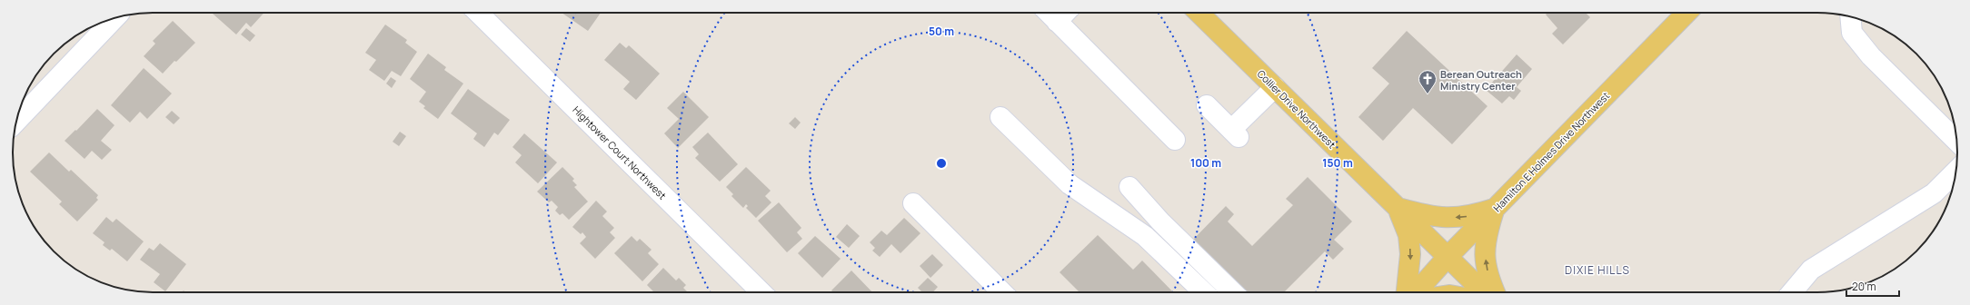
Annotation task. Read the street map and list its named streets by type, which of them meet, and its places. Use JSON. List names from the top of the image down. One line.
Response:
{"streets":{"main road":["Collier Drive Northwest","Hamilton E Holmes Drive Northwest"],"street":["Hightower Court Northwest"]},"crossings":[["Collier Drive Northwest","Hamilton E Holmes Drive Northwest"]],"districts":["DIXIE HILLS"],"places":{"church":["Berean Outreach Ministry Center"]},"scale_bar":"20 m","rings":["50 m","100 m","150 m"]}
